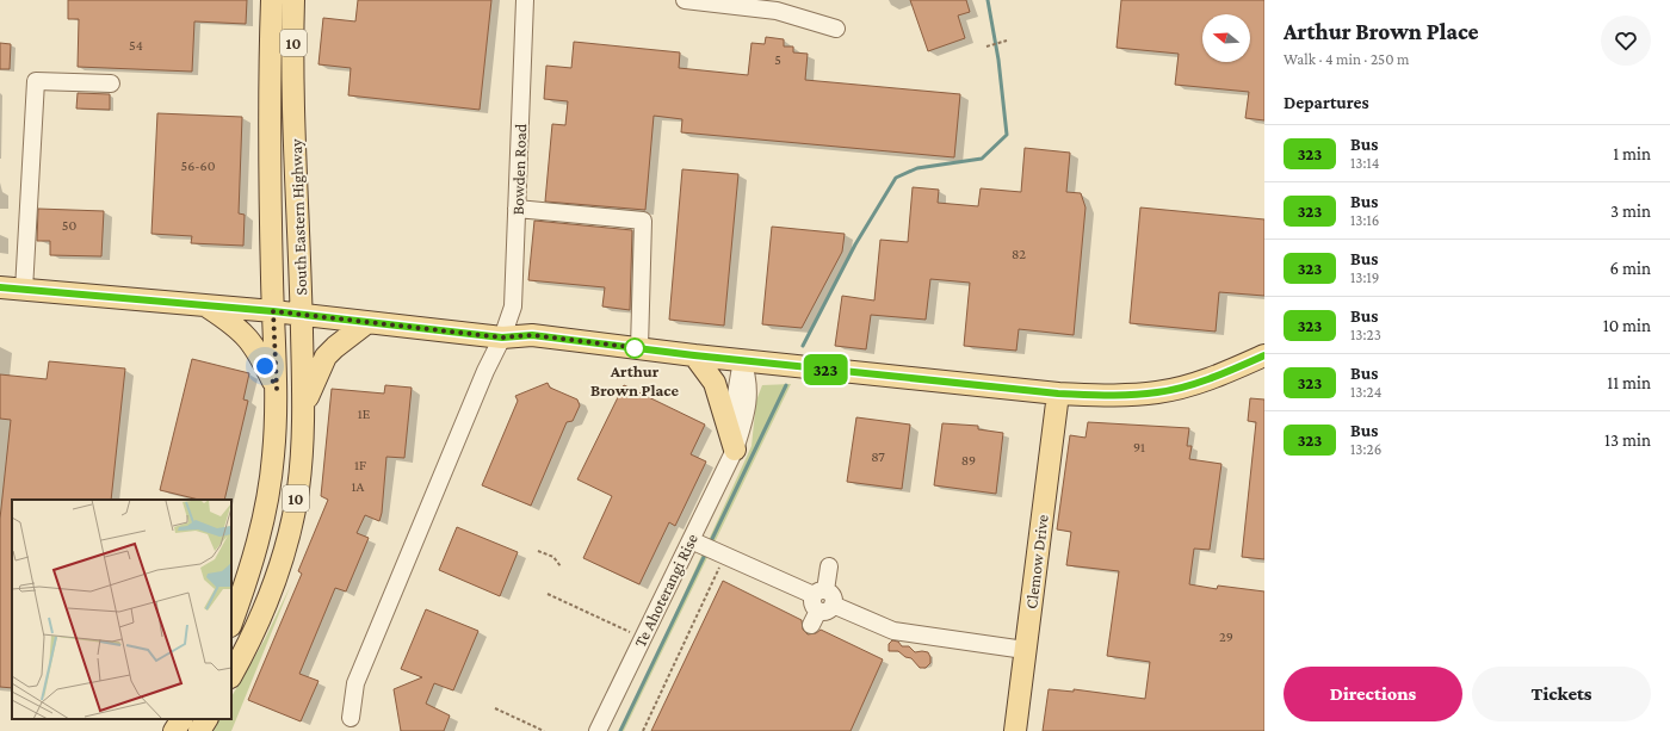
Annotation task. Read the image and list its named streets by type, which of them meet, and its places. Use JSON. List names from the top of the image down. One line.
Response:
{"streets":{"main road":["10","South Eastern Highway","Clemow Drive"],"street":["Bowden Road","Te Ahoterangi Rise"]},"places":["Arthur Brown Place"],"lines":["bus line 323"],"house_numbers":["54","5","56-60","50","82","1E","91","87","89","1F","1A","29"],"north":"left","page":{"on_map":"323","heading":[["Arthur Brown Place","Walk · 4 min · 250 m"],"Departures"],"list":[{"mark":"323","name":"Bus","note":"13:14","value":"1 min"},{"mark":"323","name":"Bus","note":"13:16","value":"3 min"},{"mark":"323","name":"Bus","note":"13:19","value":"6 min"},{"mark":"323","name":"Bus","note":"13:23","value":"10 min"},{"mark":"323","name":"Bus","note":"13:24","value":"11 min"},{"mark":"323","name":"Bus","note":"13:26","value":"13 min"}],"buttons":["Directions","Tickets"]}}
